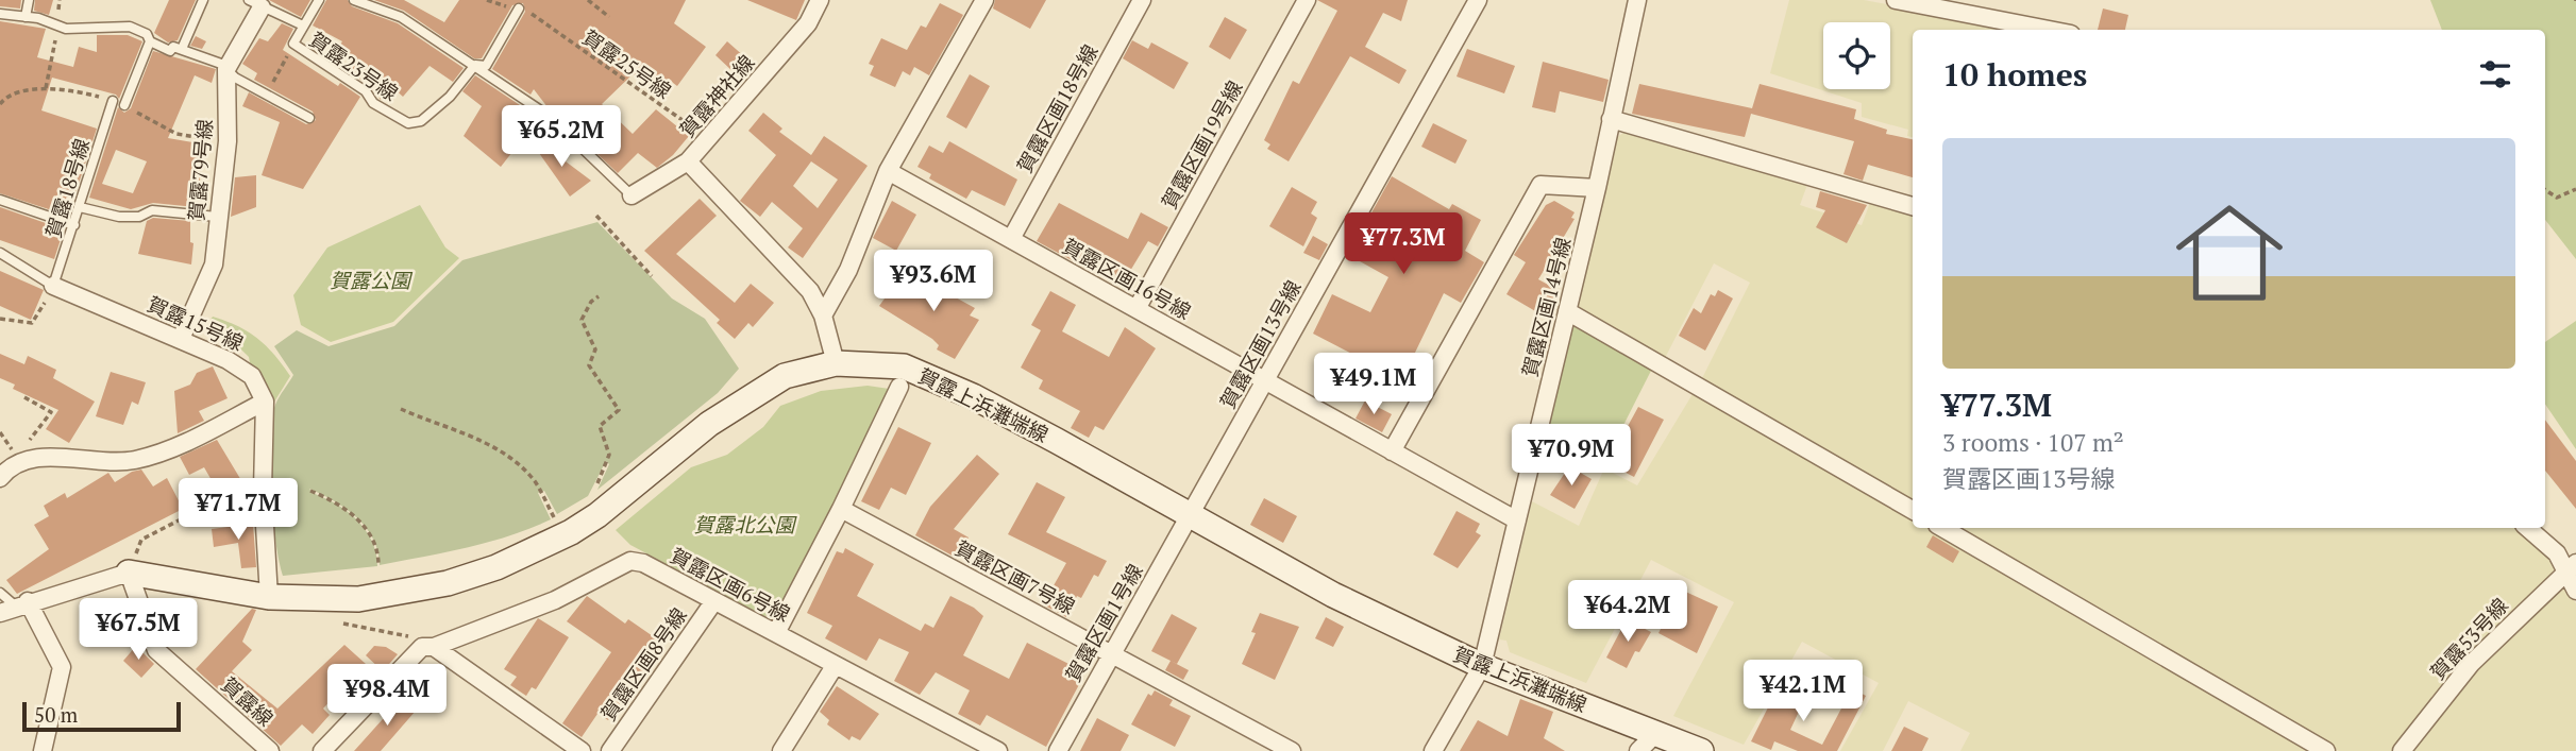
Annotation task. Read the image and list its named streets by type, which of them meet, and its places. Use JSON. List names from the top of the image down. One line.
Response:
{"streets":{"street":["賀露神社線","賀露区画18号線","賀露区画19号線","賀露79号線","賀露区画16号線","賀露区画14号線","賀露15号線","賀露区画13号線","賀露上浜灘端線","賀露区画7号線","賀露区画6号線","賀露区画1号線","賀露53号線","賀露区画8号線","賀露線"],"lane":["賀露23号線","賀露18号線"],"path":["賀露25号線"]},"crossings":[["賀露25号線","賀露23号線"],["賀露25号線","賀露神社線"],["賀露神社線","賀露上浜灘端線"],["賀露区画18号線","賀露区画16号線"],["賀露区画19号線","賀露区画16号線"],["賀露79号線","賀露15号線"],["賀露18号線","賀露15号線"],["賀露区画16号線","賀露区画14号線"],["賀露区画16号線","賀露区画13号線"],["賀露区画14号線","賀露上浜灘端線"],["賀露区画13号線","賀露上浜灘端線"],["賀露区画13号線","賀露区画1号線"],["賀露上浜灘端線","賀露区画1号線"],["賀露上浜灘端線","賀露線"],["賀露区画7号線","賀露区画1号線"],["賀露区画6号線","賀露区画8号線"]],"parks":["賀露公園","賀露北公園"],"scale_bar":"50 m","page":{"heading":"10 homes","price":["¥65.2M","¥77.3M","¥93.6M","¥49.1M","¥70.9M","¥71.7M","¥64.2M","¥67.5M","¥42.1M","¥98.4M"],"list":[{"name":"¥77.3M","note":"3 rooms · 107 m² · 賀露区画13号線"}],"scale":"50 m"}}
